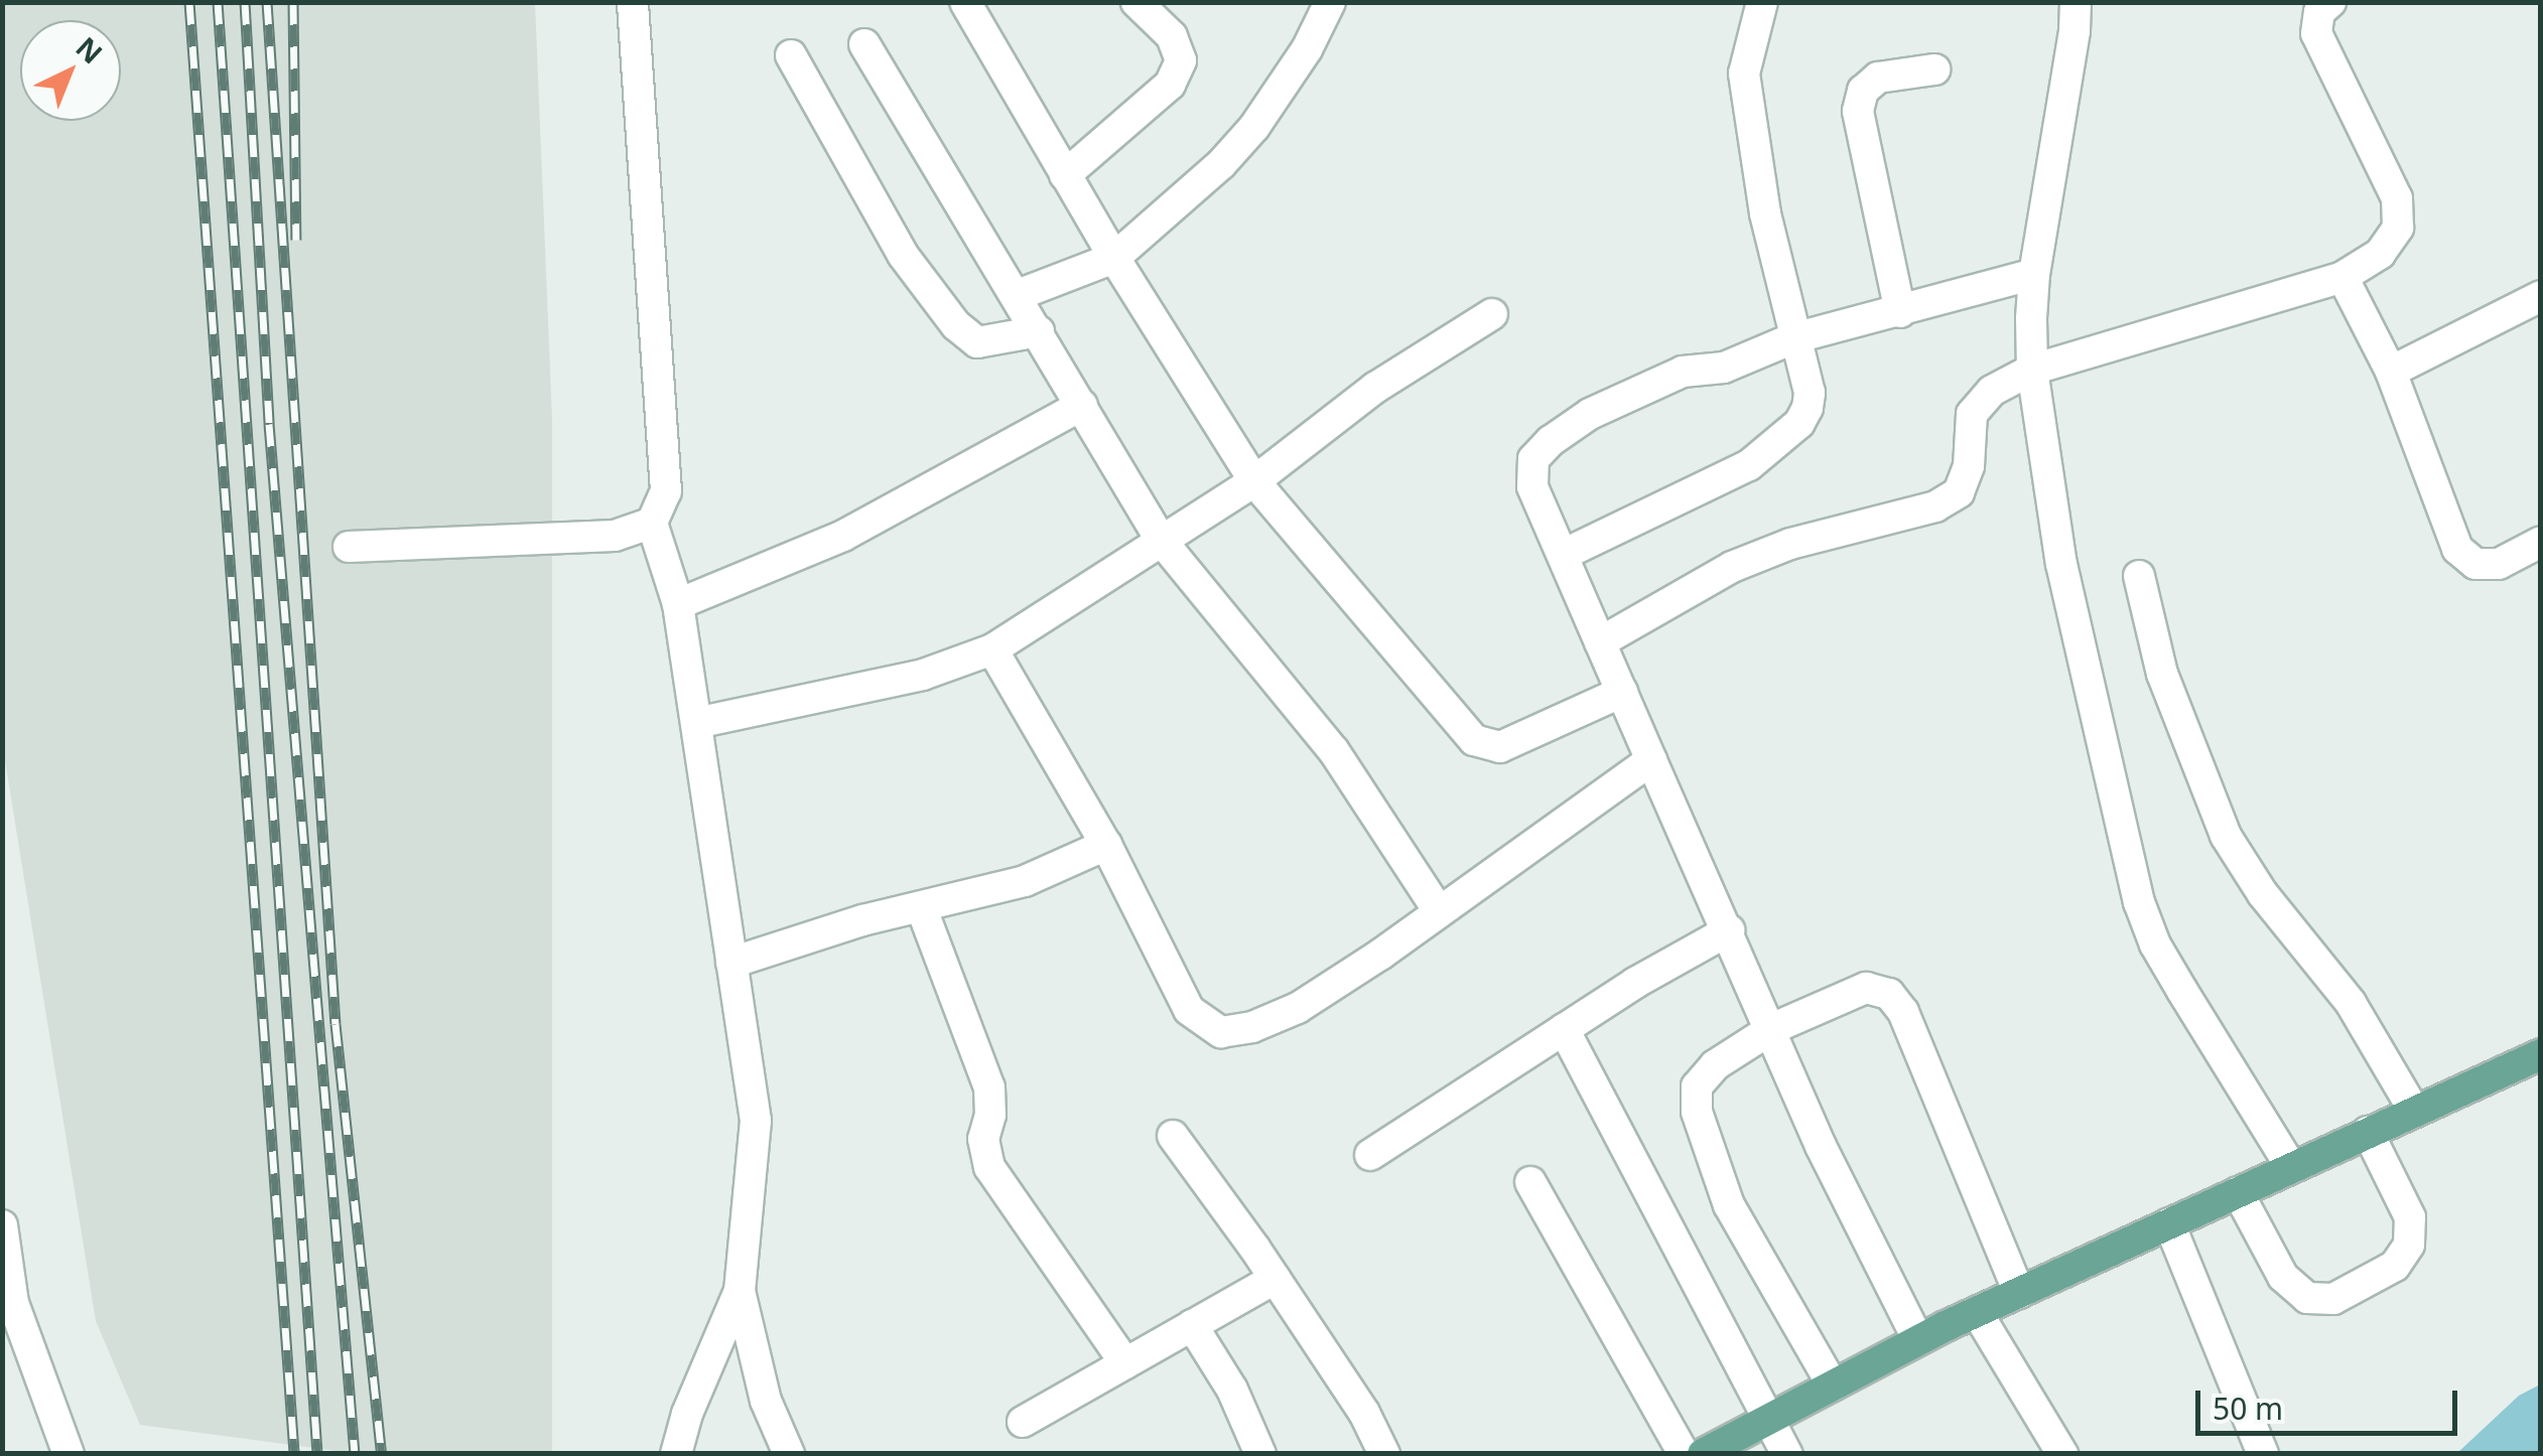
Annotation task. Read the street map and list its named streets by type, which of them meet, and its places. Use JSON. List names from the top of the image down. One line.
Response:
{"scale_bar":"50 m","north":"top right"}
